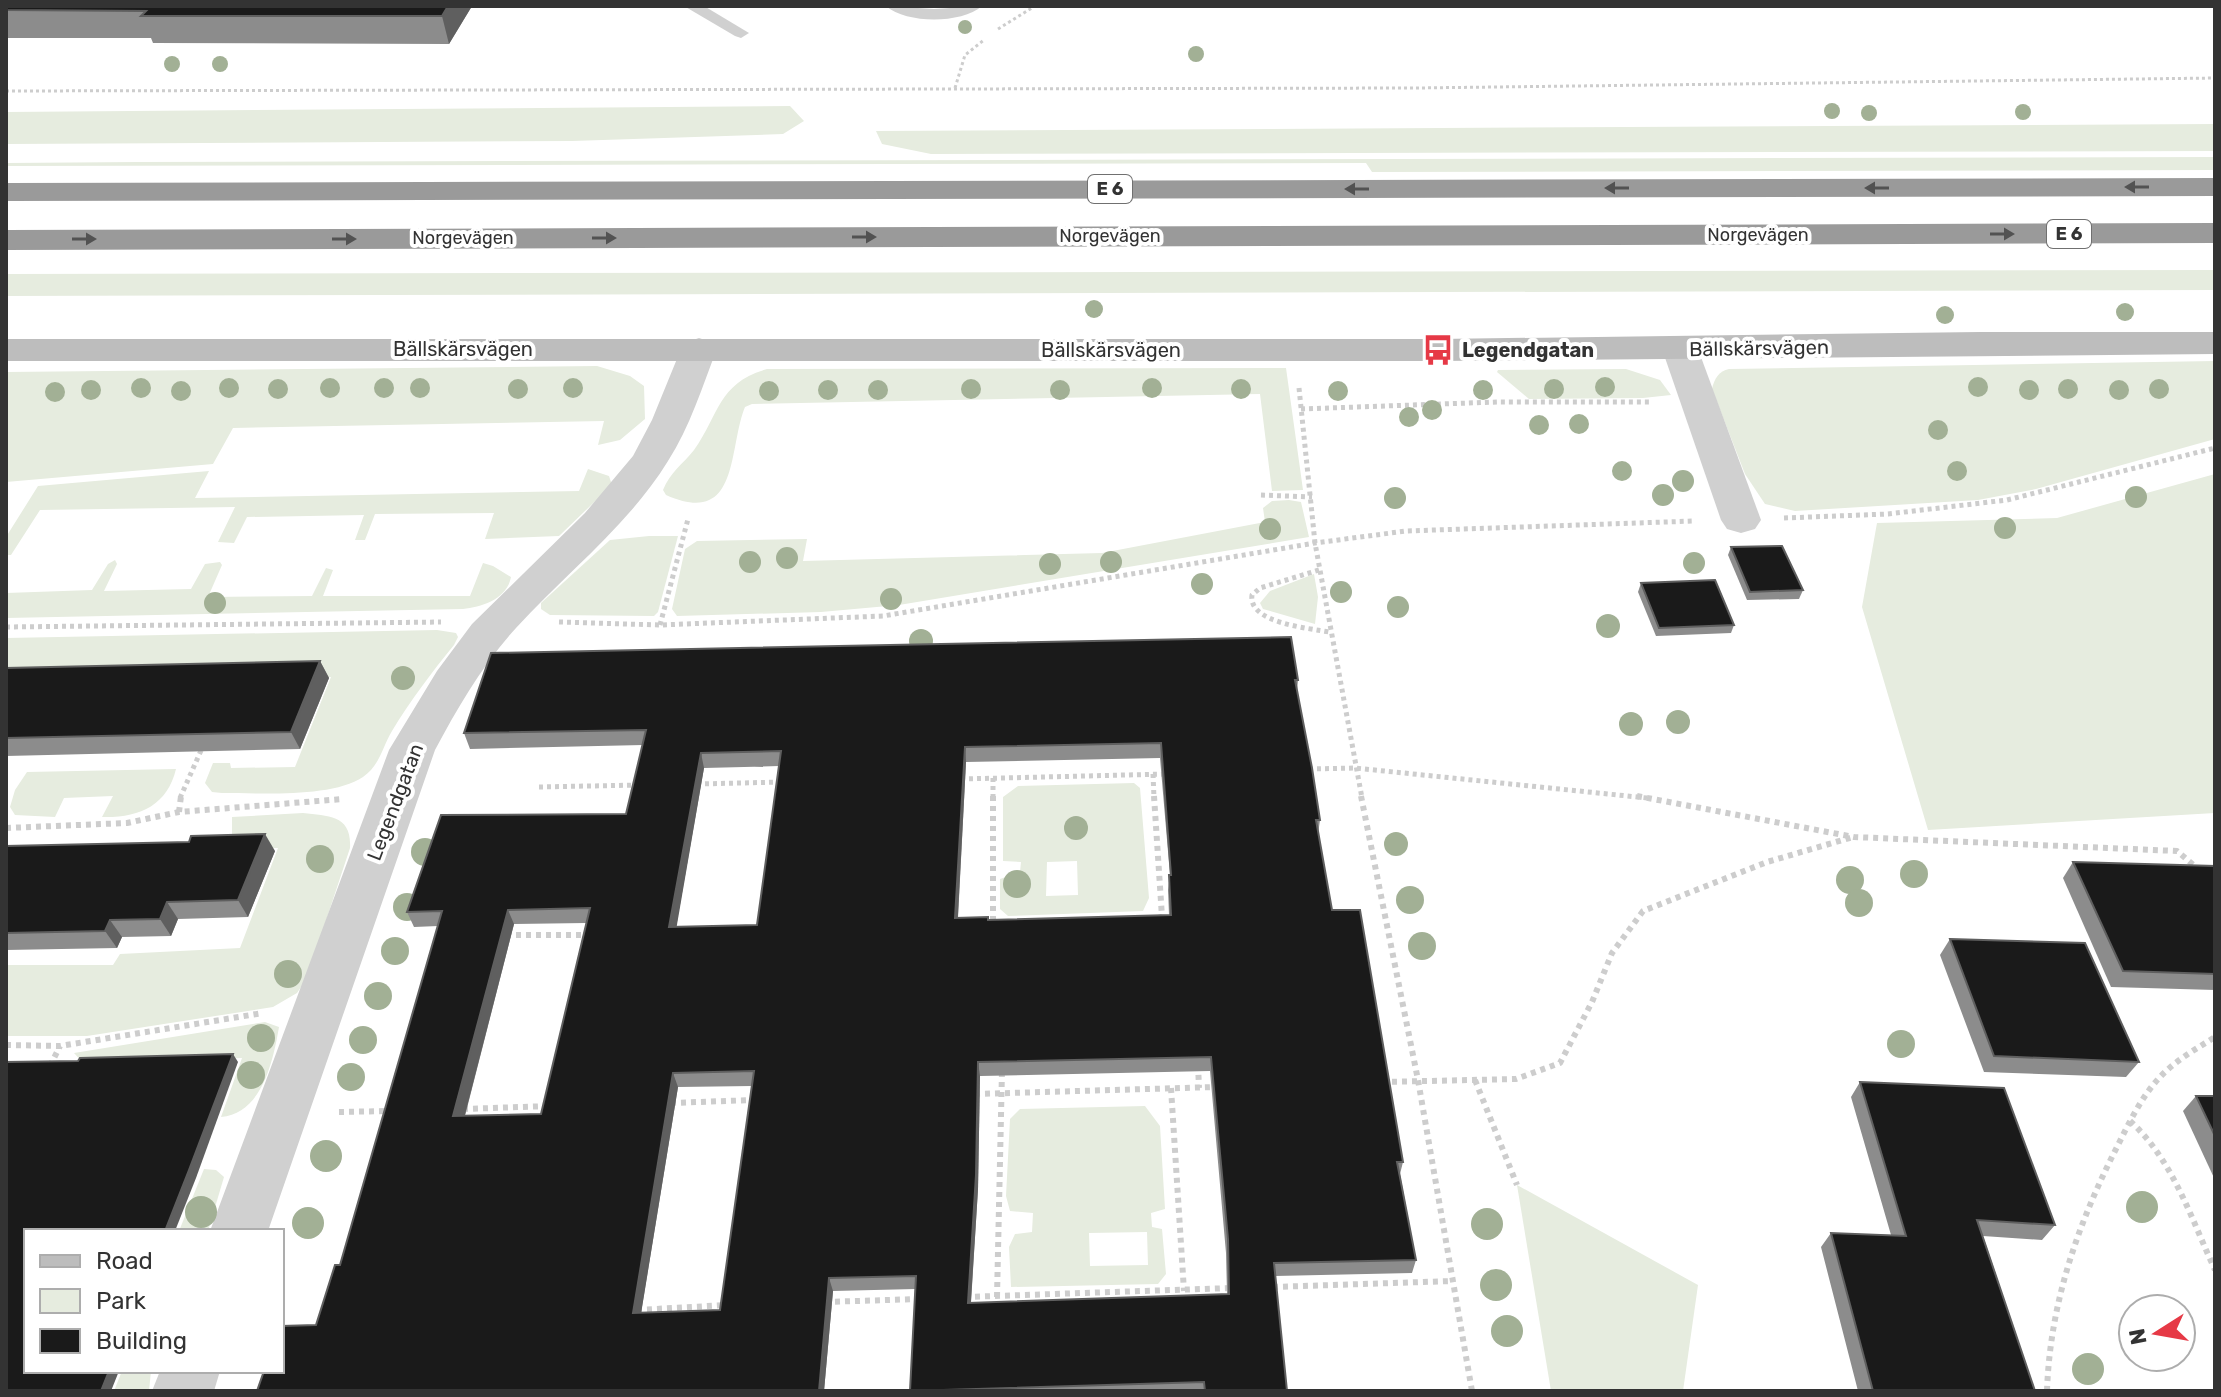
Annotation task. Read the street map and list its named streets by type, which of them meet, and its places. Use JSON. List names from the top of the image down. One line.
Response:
{"streets":{"highway":["E 6","Norgevägen"],"street":["Bällskärsvägen","Legendgatan"]},"crossings":[["Bällskärsvägen","Legendgatan"]],"places":{"bus stop":["Legendgatan"]},"legend":["Road","Park","Building"],"north":"left"}
